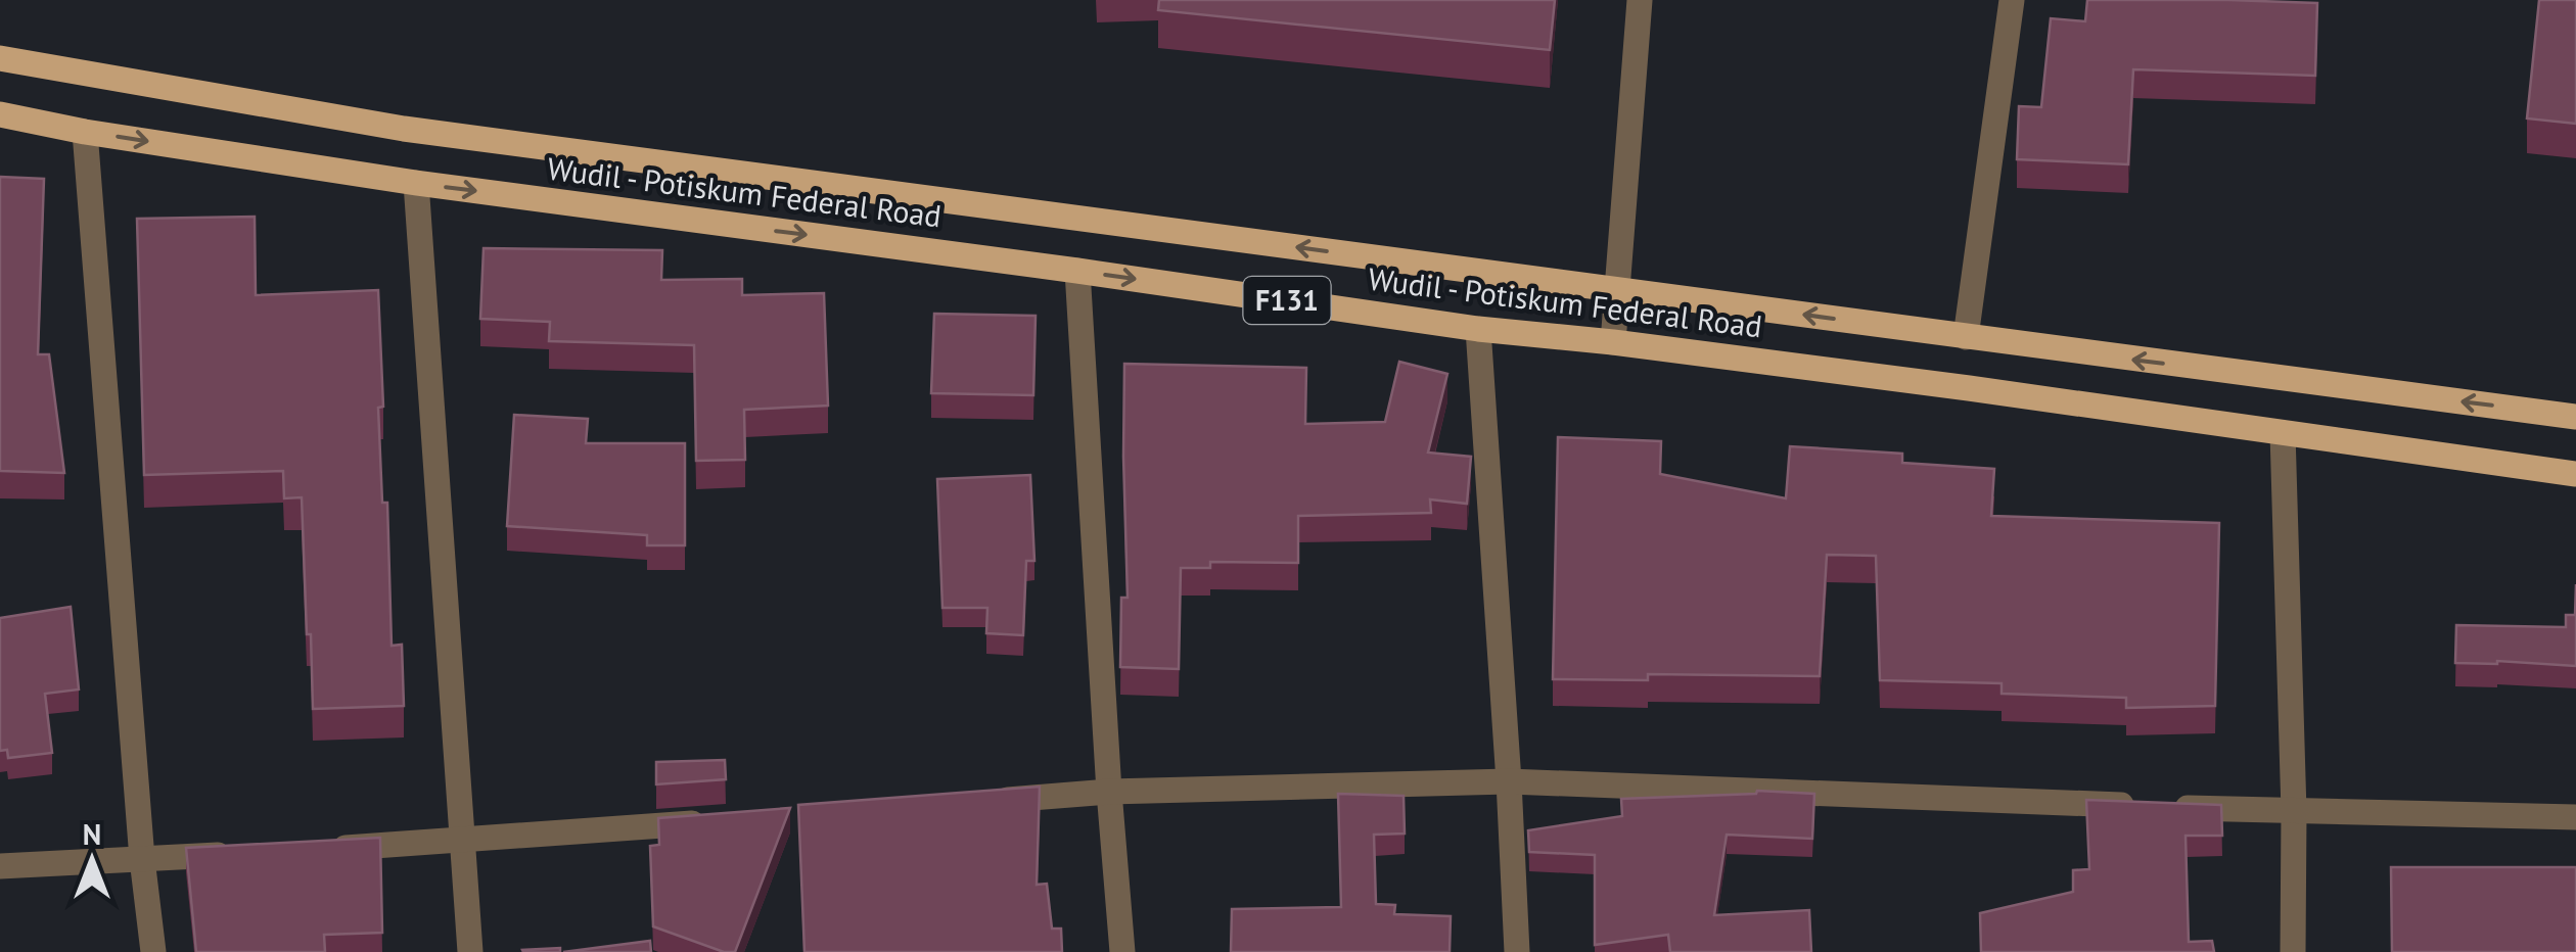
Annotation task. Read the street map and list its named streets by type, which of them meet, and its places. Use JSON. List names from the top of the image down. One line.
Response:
{"streets":{"main road":["Wudil - Potiskum Federal Road","F131"]},"north":"top"}
